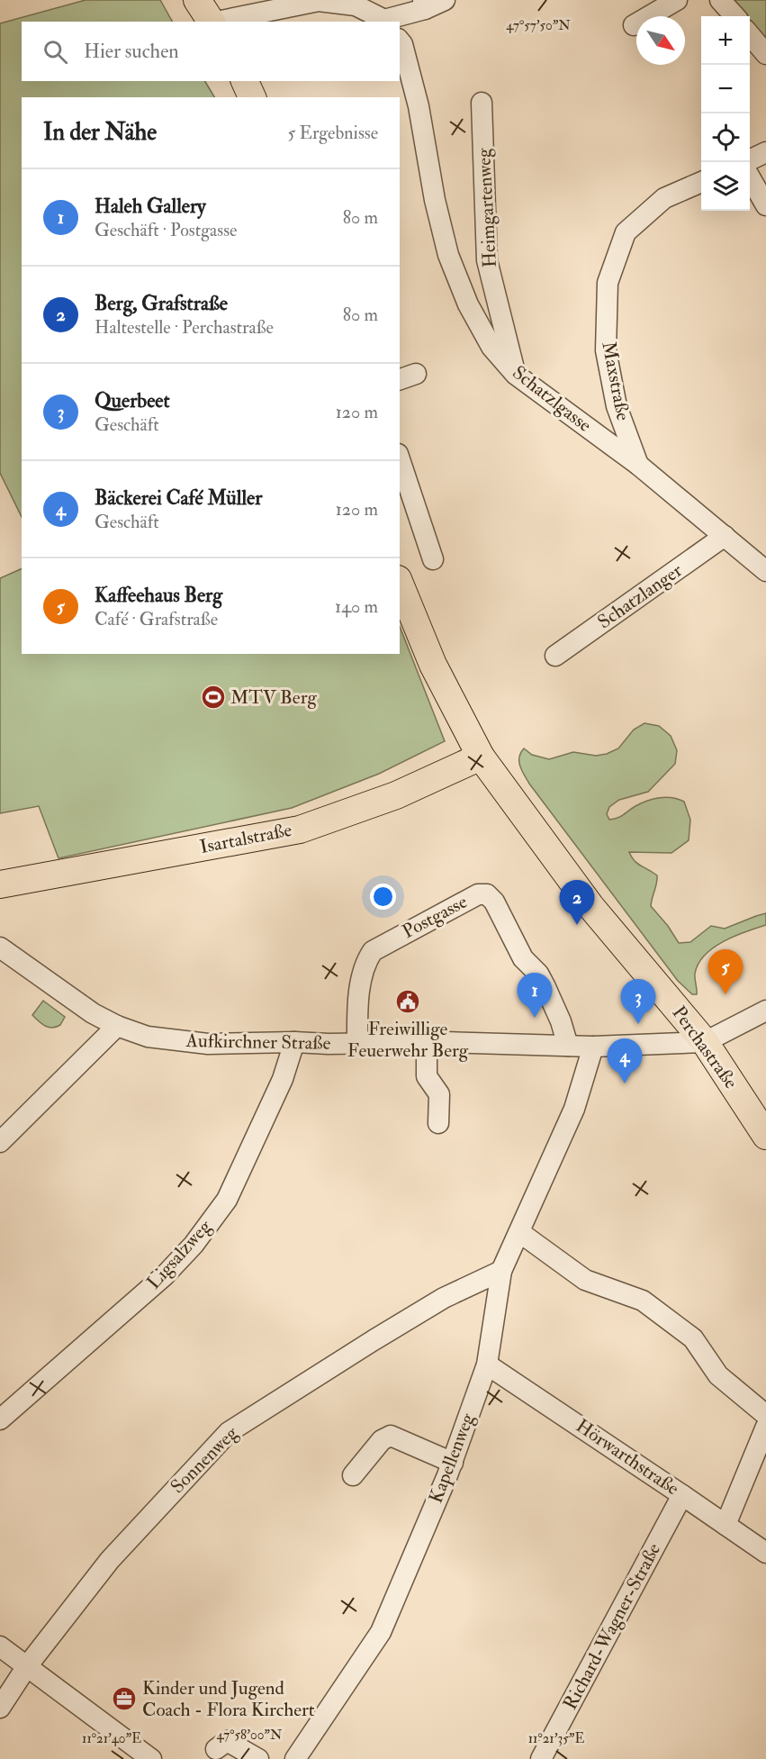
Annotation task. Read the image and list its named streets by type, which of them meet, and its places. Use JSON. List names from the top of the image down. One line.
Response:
{"streets":{"main road":["Isartalstraße","Perchastraße"],"street":["Heimgartenweg","Maxstraße","Schatzlgasse","Schatzlanger","Postgasse","Aufkirchner Straße","Ligsalzweg","Hörwarthstraße","Kapellenweg","Sonnenweg","Richard-Wagner-Straße"]},"crossings":[["Heimgartenweg","Schatzlgasse"],["Maxstraße","Schatzlgasse"],["Schatzlgasse","Schatzlanger"],["Isartalstraße","Perchastraße"],["Postgasse","Aufkirchner Straße"],["Aufkirchner Straße","Perchastraße"],["Aufkirchner Straße","Ligsalzweg"],["Aufkirchner Straße","Kapellenweg"],["Hörwarthstraße","Kapellenweg"],["Hörwarthstraße","Richard-Wagner-Straße"],["Kapellenweg","Sonnenweg"]],"places":{"sports":["MTV Berg"],"public building":["Freiwillige Feuerwehr Berg"],"office":["Kinder und Jugend Coach - Flora Kirchert"]},"north":"bottom right","page":{"map_buttons":["+","−"],"search":"Hier suchen","heading":["In der Nähe","5 Ergebnisse"],"list":[{"mark":"1","name":"Haleh Gallery","note":"Geschäft · Postgasse","value":"80 m"},{"mark":"2","name":"Berg, Grafstraße","note":"Haltestelle · Perchastraße","value":"80 m"},{"mark":"3","name":"Querbeet","note":"Geschäft","value":"120 m"},{"mark":"4","name":"Bäckerei Café Müller","note":"Geschäft","value":"120 m"},{"mark":"5","name":"Kaffeehaus Berg","note":"Café · Grafstraße","value":"140 m"}],"pins":["2","5","1","3","4"]},"coordinates":["47°57'50\"N","47°58'00\"N","11°21'40\"E","11°21'35\"E"]}
